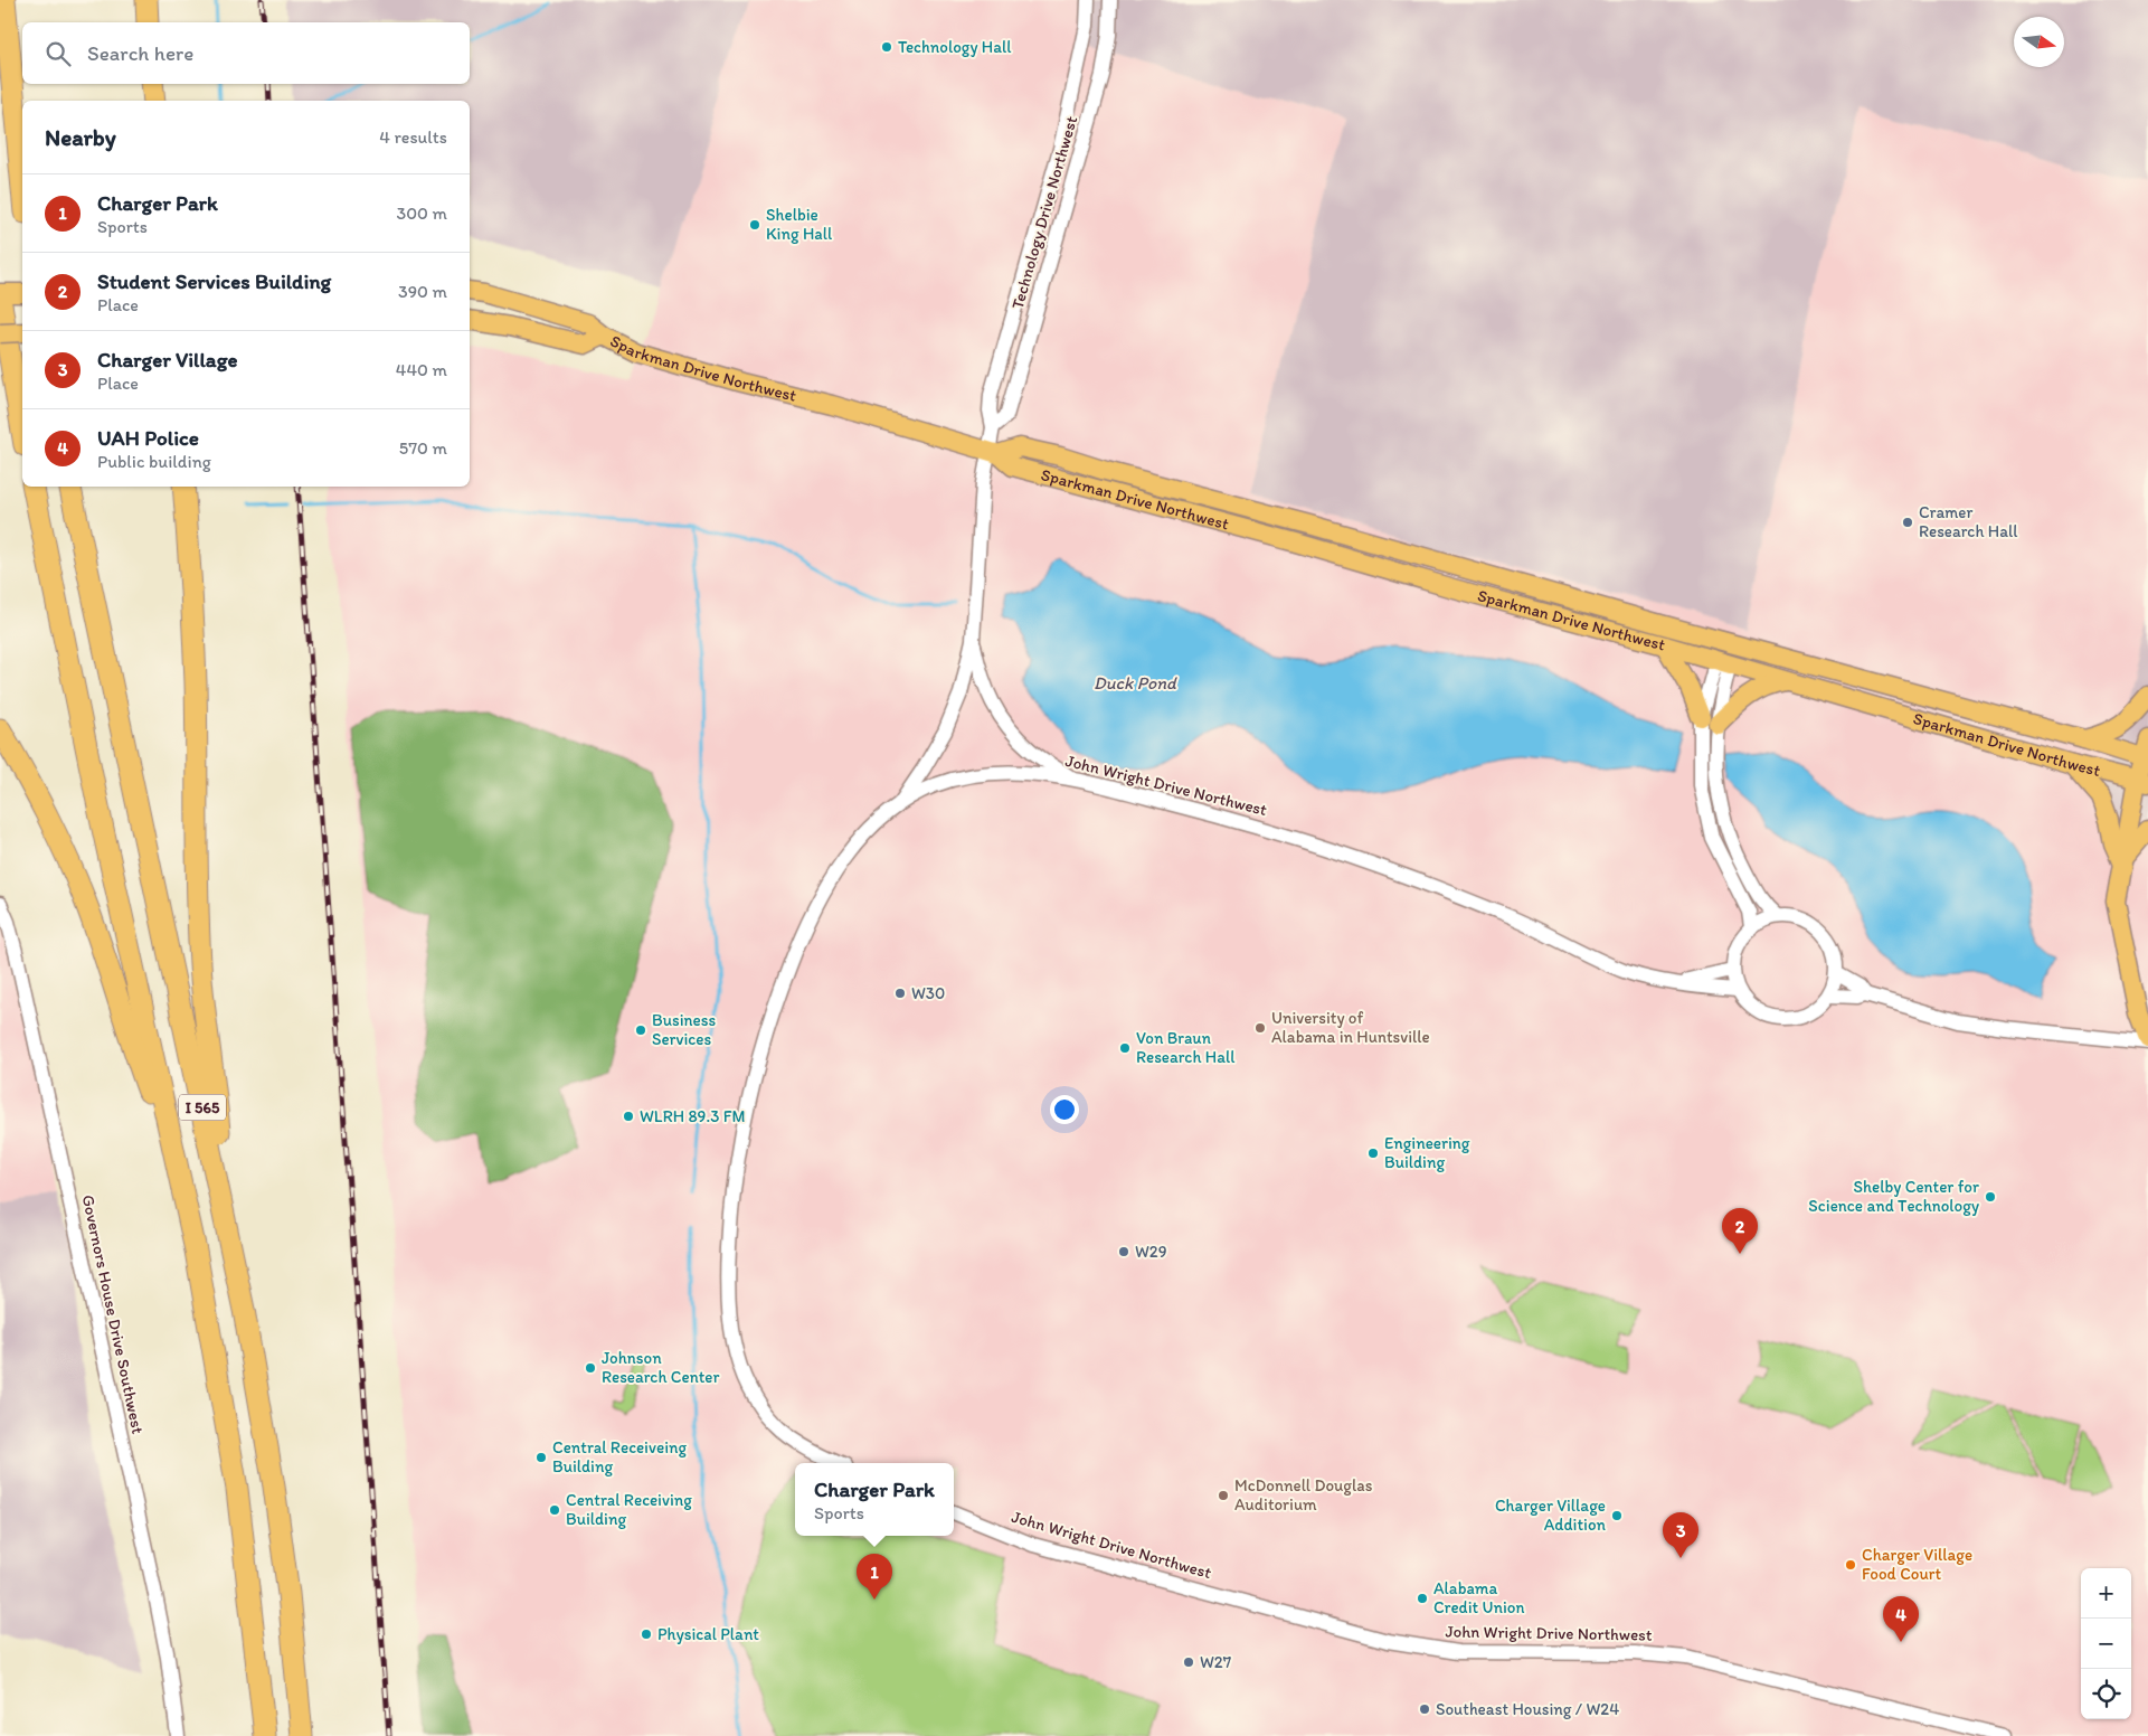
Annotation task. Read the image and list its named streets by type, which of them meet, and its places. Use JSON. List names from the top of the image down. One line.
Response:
{"streets":{"highway":["I 565"],"main road":["Sparkman Drive Northwest"],"street":["Technology Drive Northwest","John Wright Drive Northwest","Governors House Drive Southwest"]},"crossings":[["Technology Drive Northwest","Sparkman Drive Northwest"],["Technology Drive Northwest","John Wright Drive Northwest"]],"water":["Duck Pond"],"places":["Technology Hall","Shelbie King Hall","Cramer Research Hall","W30","University of Alabama in Huntsville","Business Services","Von Braun Research Hall","WLRH 89.3 FM","Engineering Building","Shelby Center for Science and Technology","W29","Johnson Research Center","Central Receiveing Building","McDonnell Douglas Auditorium","Central Receiving Building","Charger Village Addition","Charger Village Food Court","Alabama Credit Union","Physical Plant","W27","Southeast Housing / W24"],"north":"right","page":{"search":"Search here","heading":["Nearby","4 results"],"list":[{"mark":"1","name":"Charger Park","note":"Sports","value":"300 m"},{"mark":"2","name":"Student Services Building","note":"Place","value":"390 m"},{"mark":"3","name":"Charger Village","note":"Place","value":"440 m"},{"mark":"4","name":"UAH Police","note":"Public building","value":"570 m"}],"pins":["2","3","1","4"],"popup":["Charger Park","Sports"],"map_buttons":["+","−"]}}
